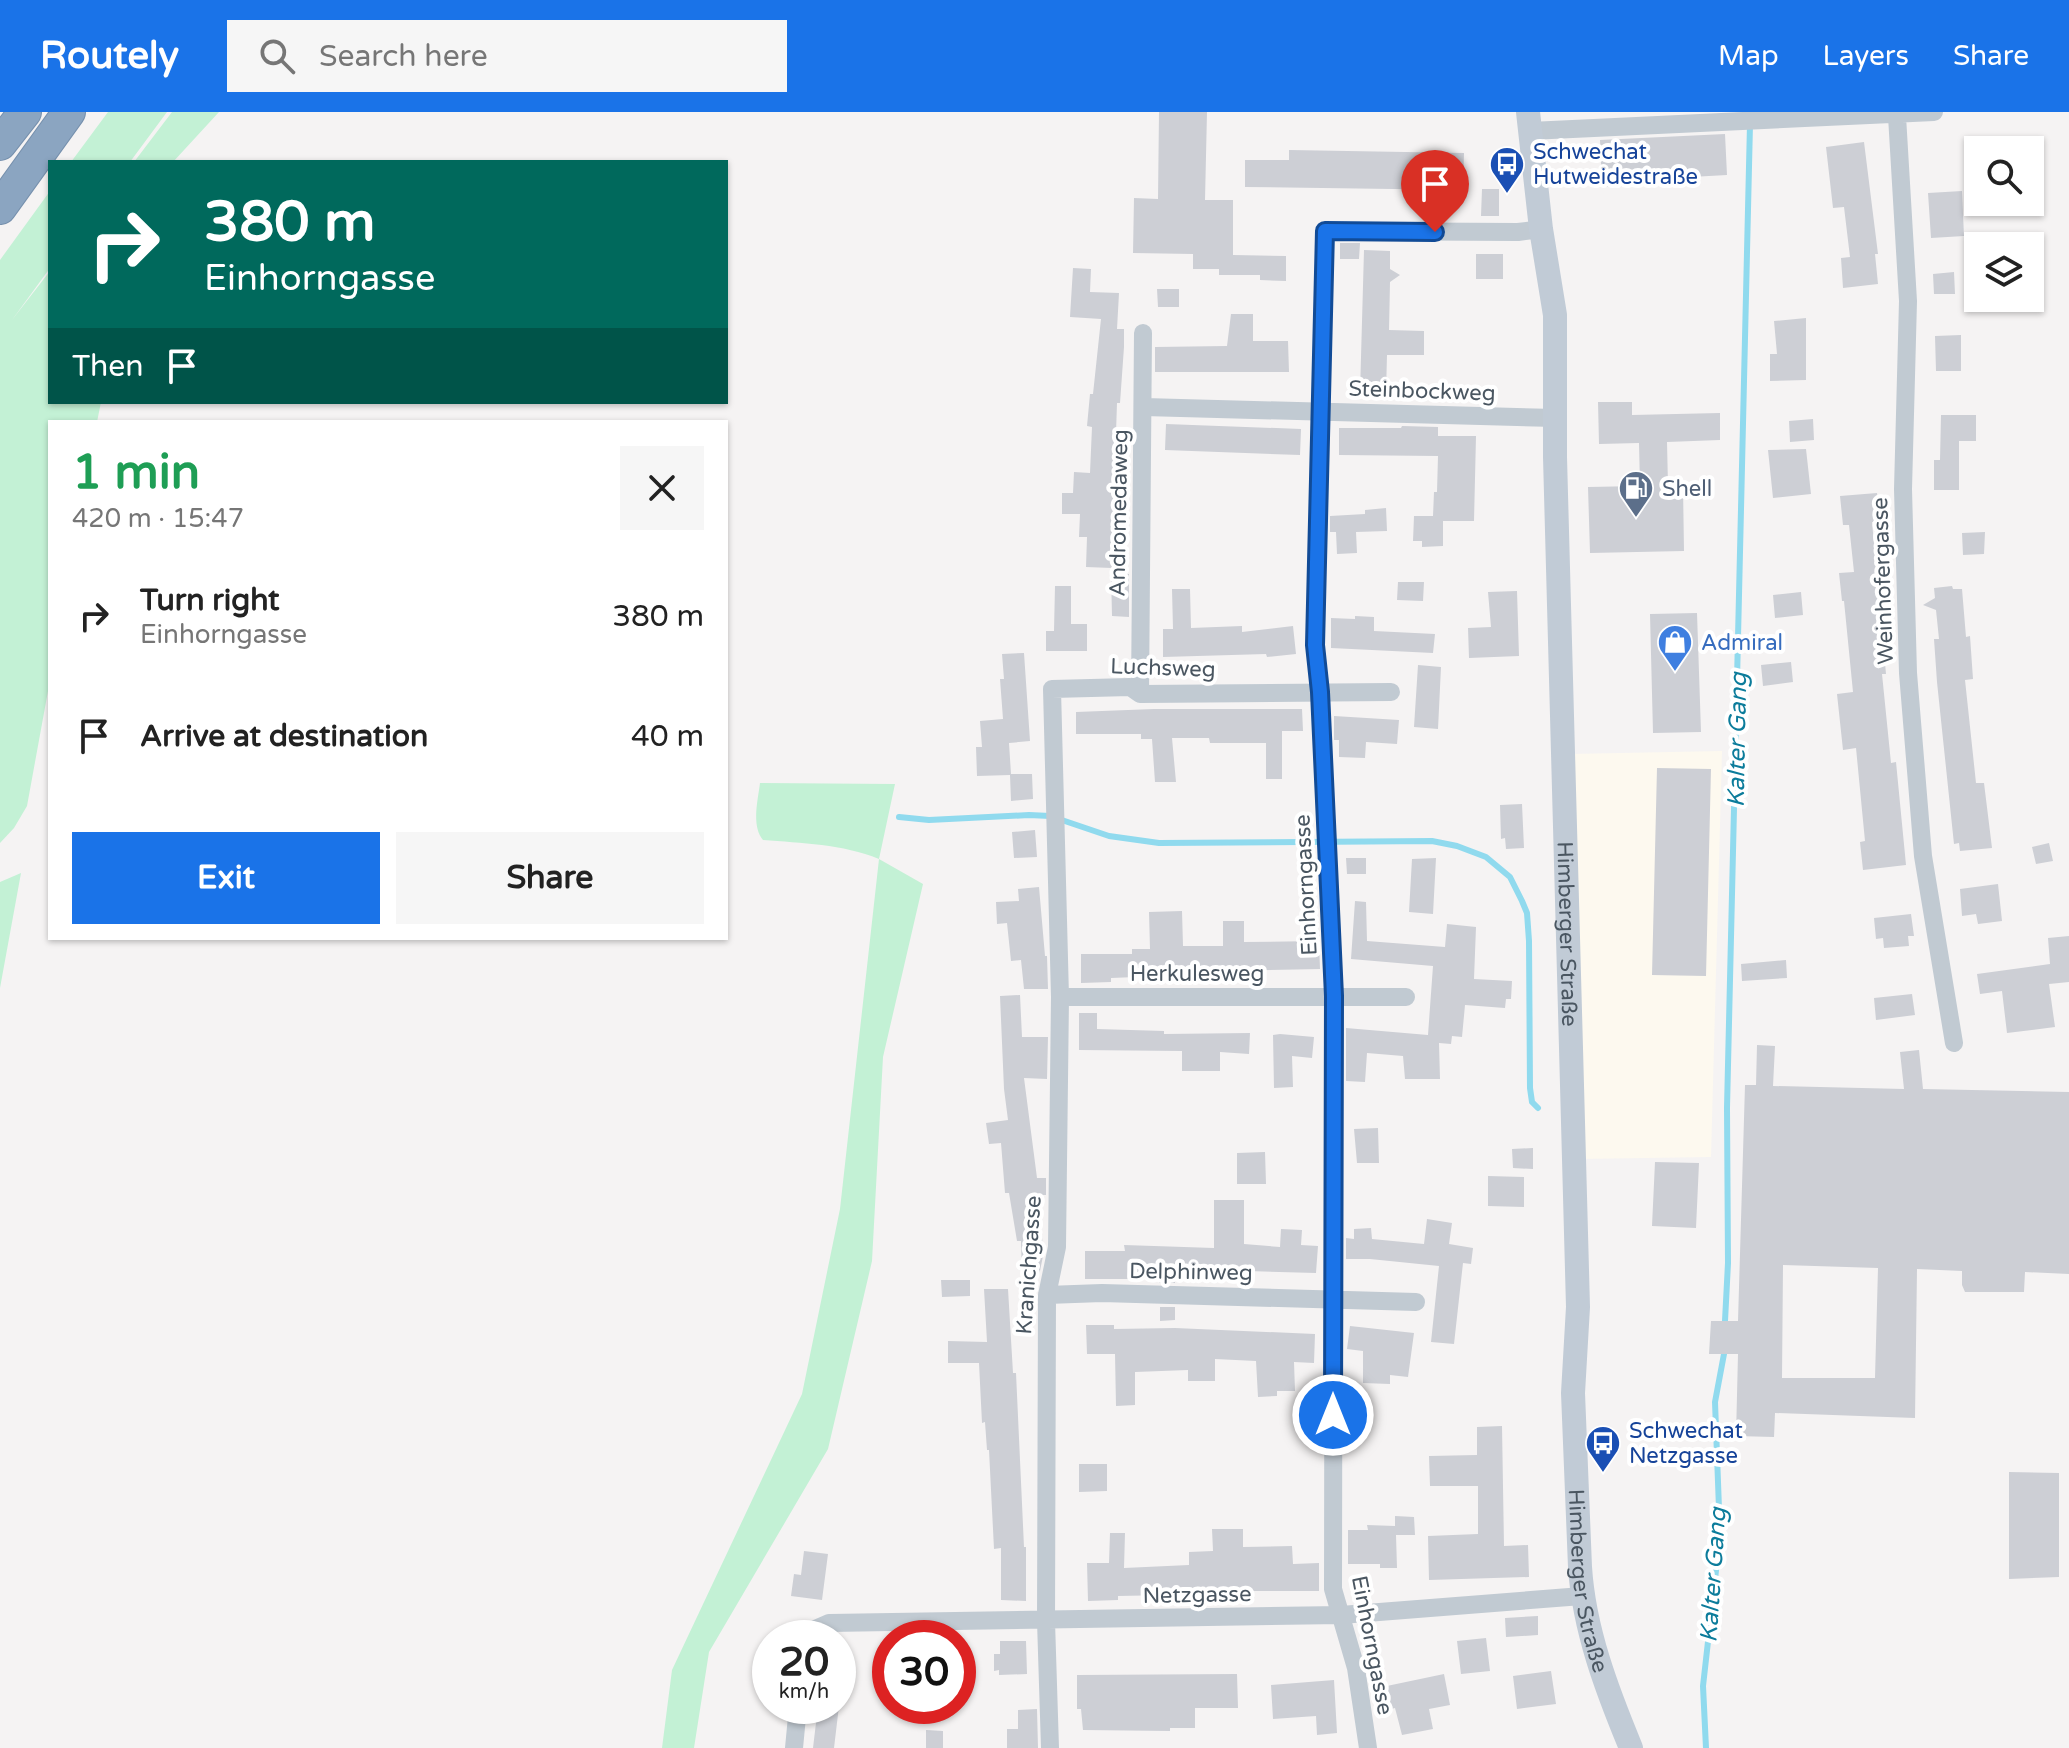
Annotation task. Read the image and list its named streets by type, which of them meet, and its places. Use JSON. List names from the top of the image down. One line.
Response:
{"streets":{"main road":["Himberger Straße"],"street":["Steinbockweg","Andromedaweg","Weinhofergasse","Luchsweg","Einhorngasse","Herkulesweg","Kranichgasse","Delphinweg","Netzgasse"]},"crossings":[["Steinbockweg","Andromedaweg"],["Steinbockweg","Einhorngasse"],["Steinbockweg","Himberger Straße"],["Andromedaweg","Luchsweg"],["Luchsweg","Einhorngasse"],["Luchsweg","Kranichgasse"],["Einhorngasse","Himberger Straße"],["Einhorngasse","Herkulesweg"],["Einhorngasse","Delphinweg"],["Einhorngasse","Netzgasse"],["Himberger Straße","Netzgasse"],["Herkulesweg","Kranichgasse"],["Kranichgasse","Delphinweg"],["Kranichgasse","Netzgasse"]],"water":["Kalter Gang"],"places":{"bus stop":["Schwechat Hutweidestraße","Schwechat Netzgasse"],"fuel station":["Shell"],"shop":["Admiral"]},"page":{"header":"Routely","search":"Search here","nav":["Map","Layers","Share"],"turn":["380 m","Einhorngasse"],"then":"Then","heading":["1 min","420 m · 15:47"],"list":[{"name":"Turn right","note":"Einhorngasse","value":"380 m"},{"name":"Arrive at destination","value":"40 m"}],"buttons":["Exit","Share"],"speed":"20 km/h","limit":"30"}}
